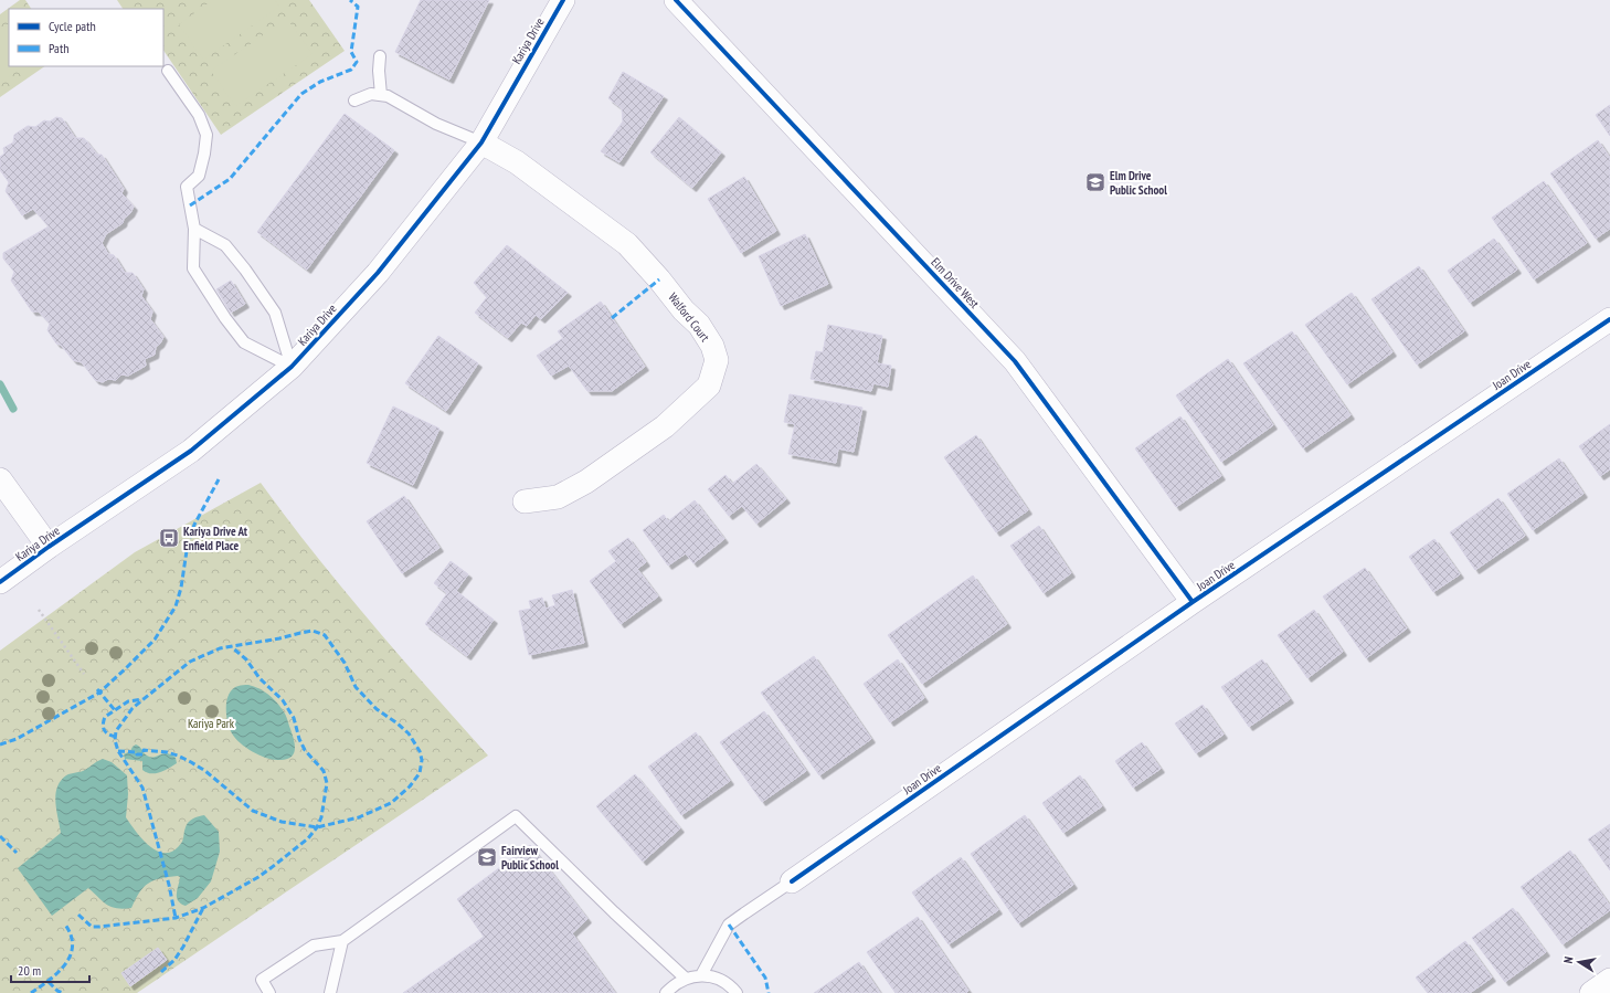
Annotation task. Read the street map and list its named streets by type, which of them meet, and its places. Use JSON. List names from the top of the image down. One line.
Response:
{"streets":{"street":["Kariya Drive","Elm Drive West","Walford Court","Joan Drive"]},"crossings":[["Kariya Drive","Walford Court"],["Elm Drive West","Joan Drive"]],"parks":["Kariya Park"],"places":{"school or university":["Elm Drive Public School","Fairview Public School"],"bus stop":["Kariya Drive At Enfield Place"]},"legend":["Cycle path","Path"],"scale_bar":"20 m","north":"left"}
